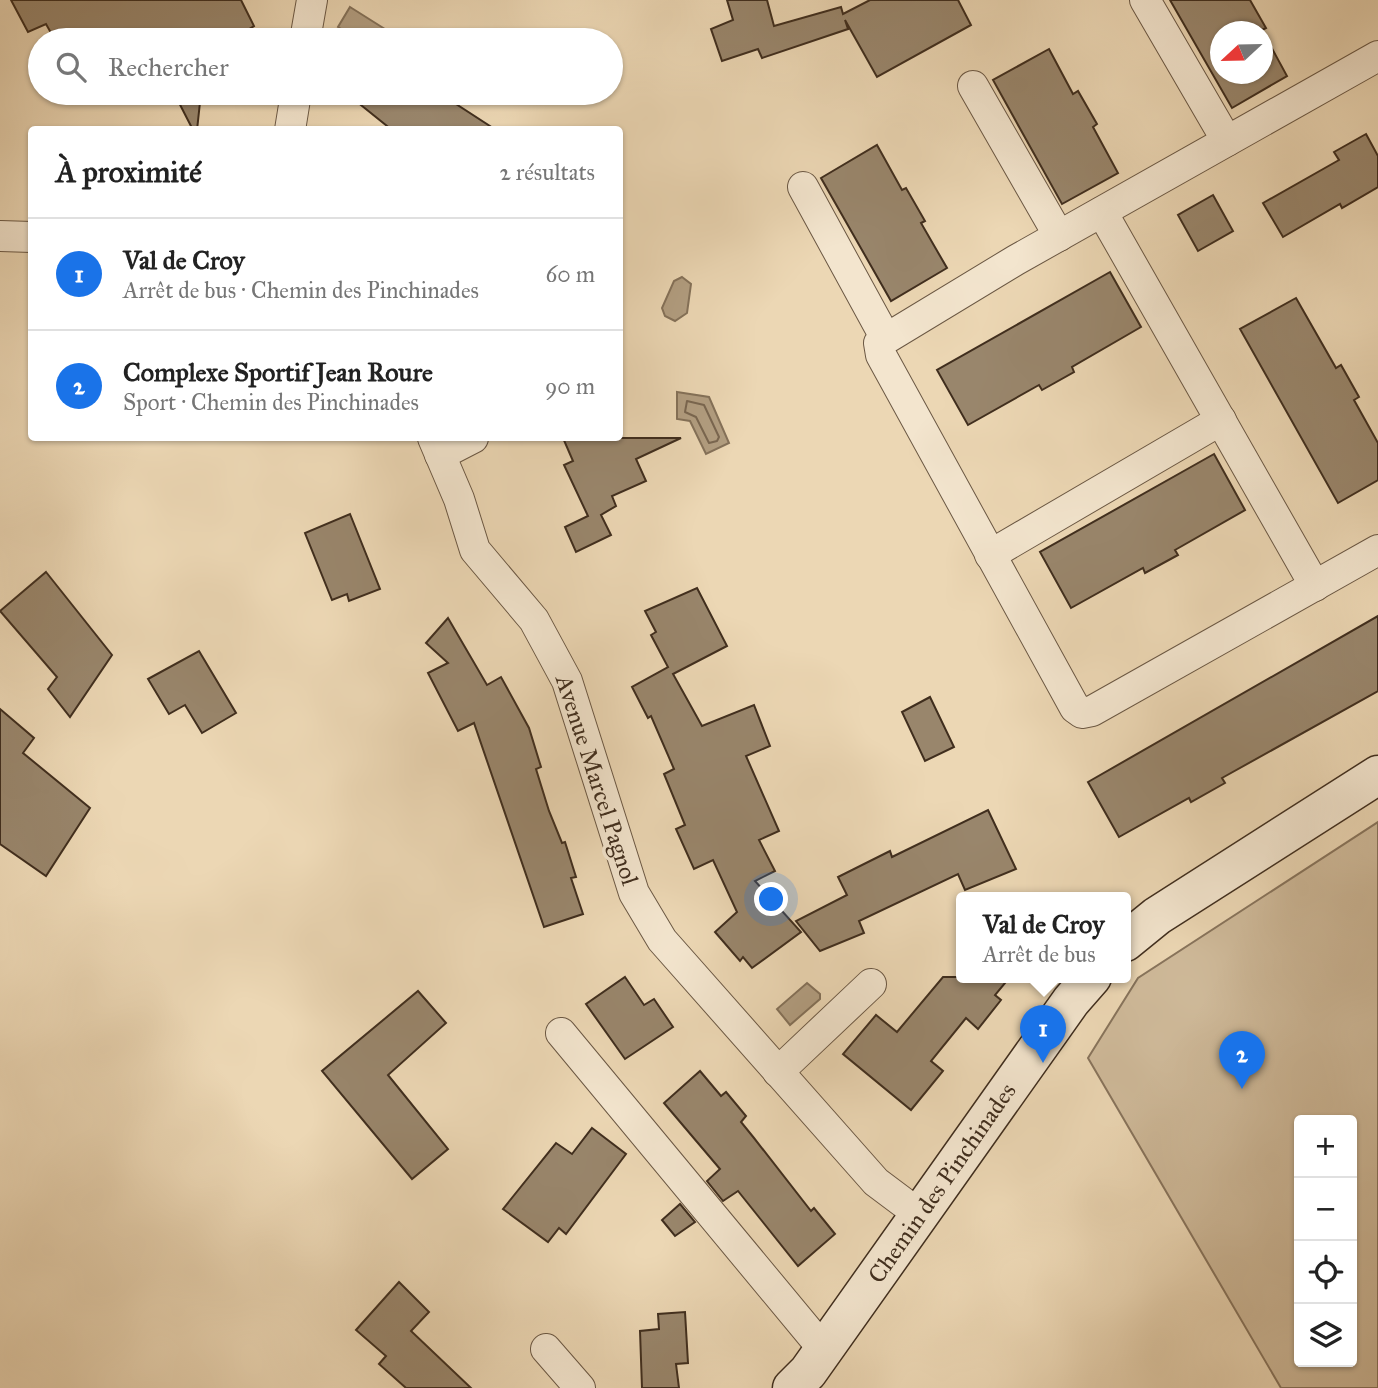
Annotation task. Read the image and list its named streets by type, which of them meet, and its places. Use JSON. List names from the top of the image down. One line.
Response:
{"streets":{"street":["Avenue Marcel Pagnol","Chemin des Pinchinades"]},"crossings":[["Avenue Marcel Pagnol","Chemin des Pinchinades"]],"north":"left","page":{"search":"Rechercher","heading":["À proximité","2 résultats"],"list":[{"mark":"1","name":"Val de Croy","note":"Arrêt de bus · Chemin des Pinchinades","value":"60 m"},{"mark":"2","name":"Complexe Sportif Jean Roure","note":"Sport · Chemin des Pinchinades","value":"90 m"}],"popup":["Val de Croy","Arrêt de bus"],"pins":["1","2"],"map_buttons":["+","−"]}}
